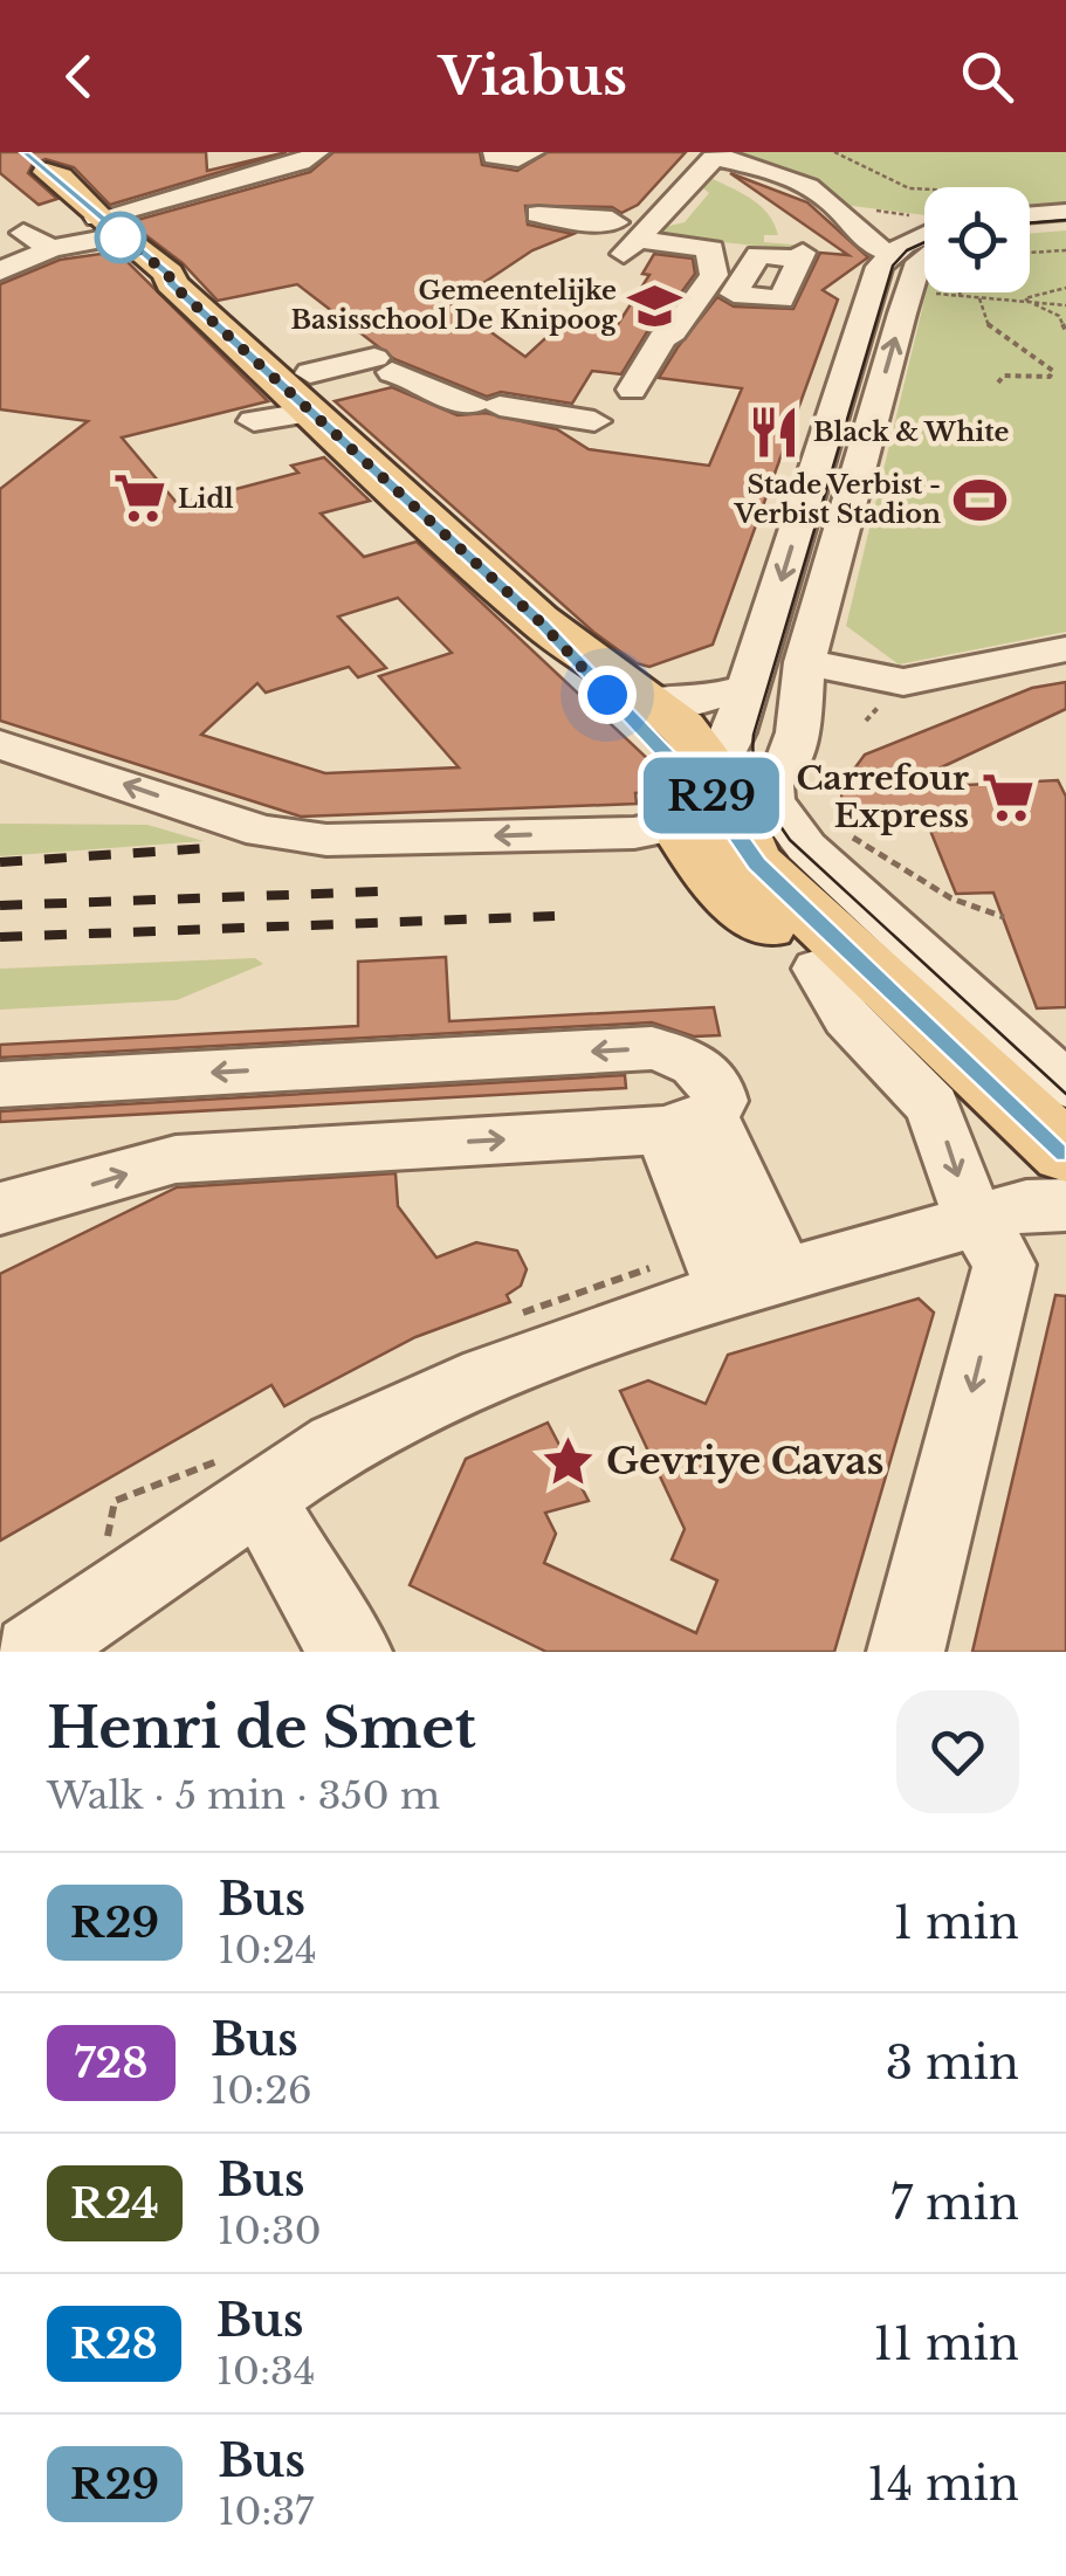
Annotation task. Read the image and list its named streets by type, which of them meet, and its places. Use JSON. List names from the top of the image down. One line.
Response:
{"places":{"school or university":["Gemeentelijke Basisschool De Knipoog"],"restaurant":["Black & White"],"supermarket":["Lidl","Carrefour Express"],"sports":["Stade Verbist - Verbist Stadion"],"place":["Gevriye Cavas"]},"lines":["bus line R29"],"page":{"header":"Viabus","on_map":"R29","heading":["Henri de Smet","Walk · 5 min · 350 m"],"list":[{"mark":"R29","name":"Bus","note":"10:24","value":"1 min"},{"mark":"728","name":"Bus","note":"10:26","value":"3 min"},{"mark":"R24","name":"Bus","note":"10:30","value":"7 min"},{"mark":"R28","name":"Bus","note":"10:34","value":"11 min"},{"mark":"R29","name":"Bus","note":"10:37","value":"14 min"}]}}
